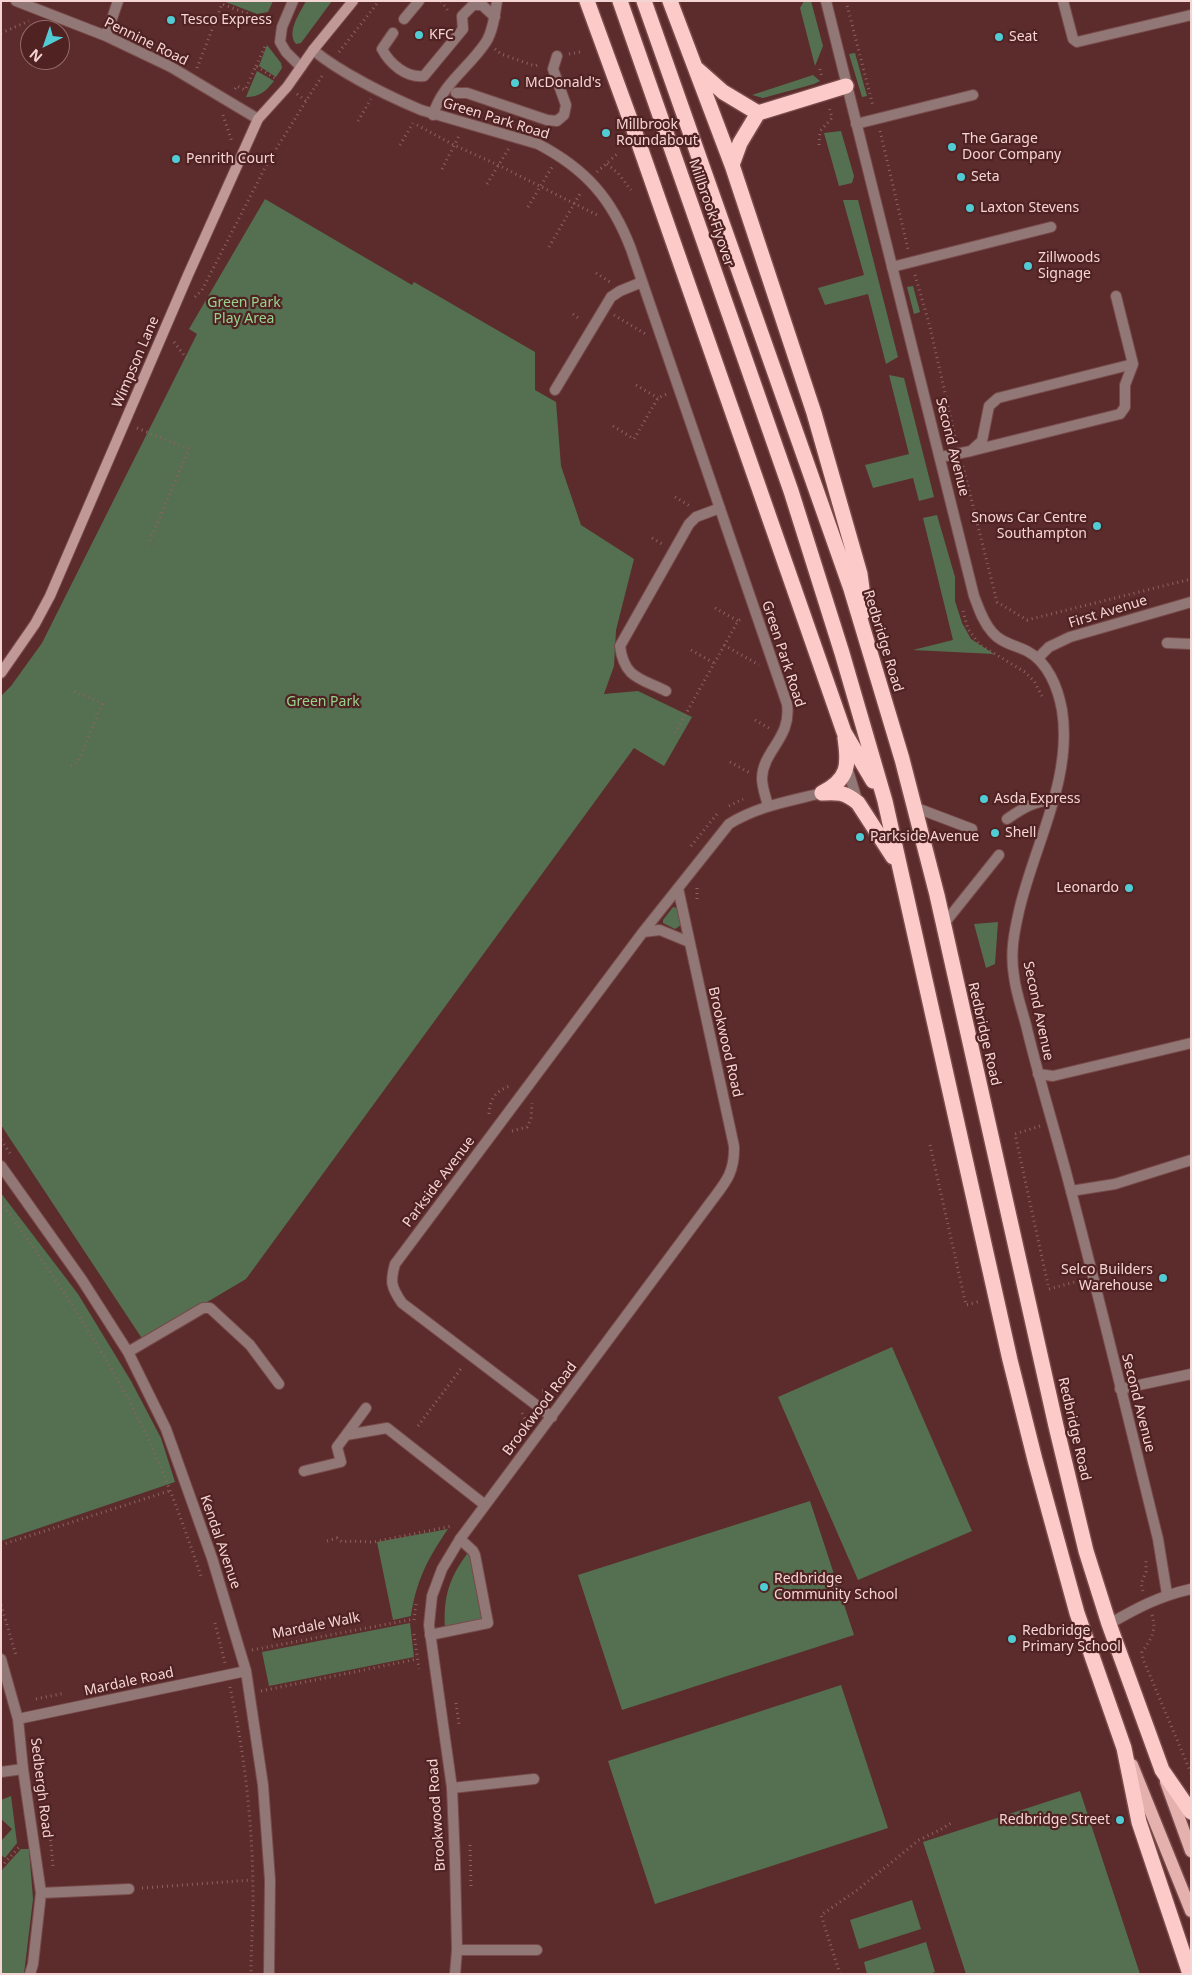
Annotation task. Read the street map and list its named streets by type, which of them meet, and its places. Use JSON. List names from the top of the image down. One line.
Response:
{"streets":{"highway":["Millbrook Flyover","Redbridge Road"],"street":["Pennine Road","Green Park Road","Wimpson Lane","Second Avenue","First Avenue","Brookwood Road","Parkside Avenue","Kendal Avenue","Mardale Road","Sedbergh Road"],"path":["Mardale Walk"]},"crossings":[["Pennine Road","Wimpson Lane"],["Green Park Road","Wimpson Lane"],["Millbrook Flyover","Redbridge Road"],["Second Avenue","First Avenue"],["Brookwood Road","Parkside Avenue"],["Kendal Avenue","Mardale Walk"],["Kendal Avenue","Mardale Road"],["Mardale Road","Sedbergh Road"]],"parks":["Green Park Play Area","Green Park"],"places":["Tesco Express","KFC","Seat","McDonald's","Millbrook Roundabout","The Garage Door Company","Penrith Court","Seta","Laxton Stevens","Zillwoods Signage","Snows Car Centre Southampton","Asda Express","Shell","Parkside Avenue","Leonardo","Selco Builders Warehouse","Redbridge Community School","Redbridge Primary School","Redbridge Street"],"north":"bottom left"}
